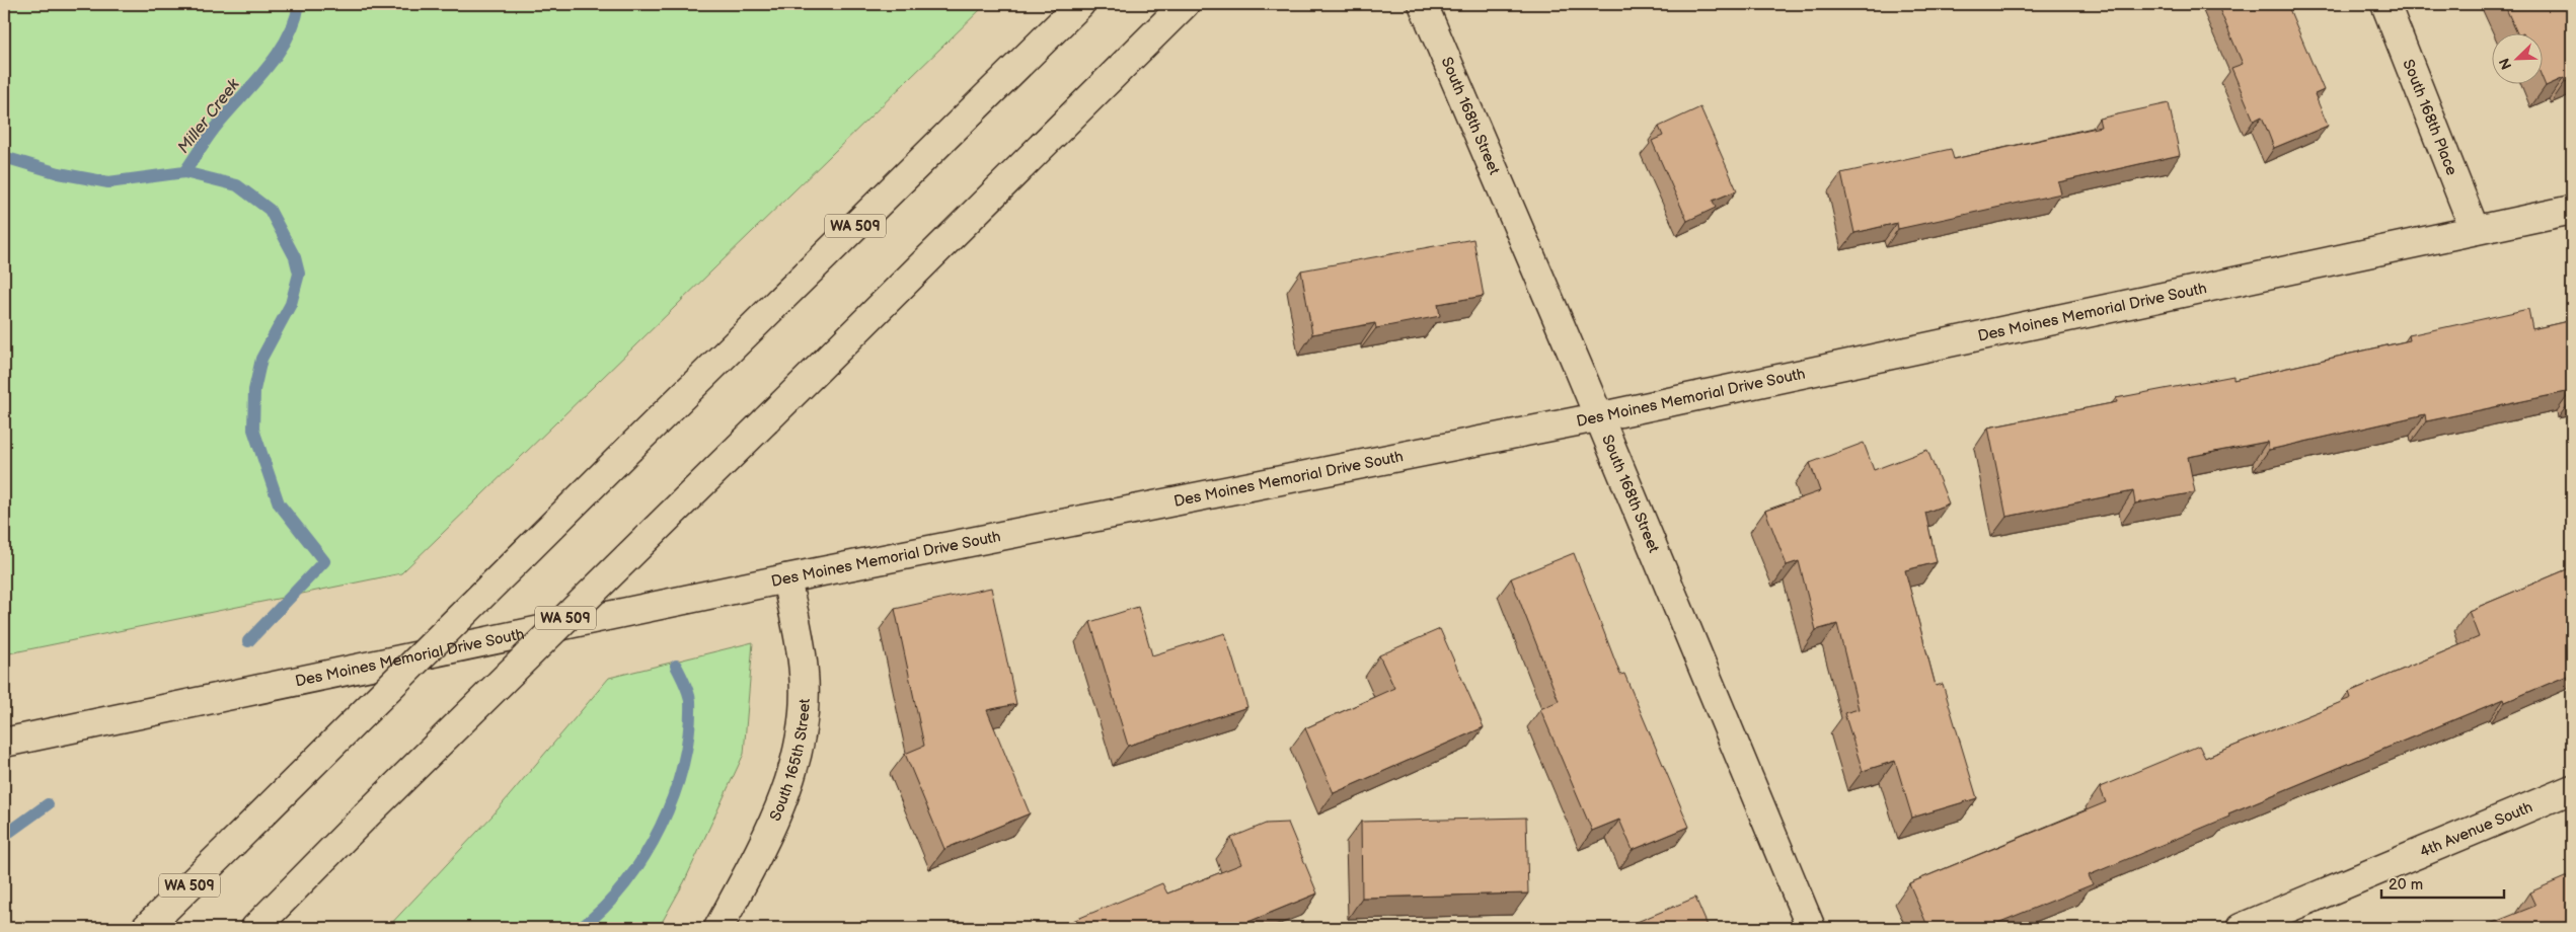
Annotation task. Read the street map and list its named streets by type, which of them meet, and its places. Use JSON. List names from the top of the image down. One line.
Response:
{"streets":{"main road":["South 168th Street","South 168th Place","WA 509","Des Moines Memorial Drive South","South 165th Street","4th Avenue South"]},"crossings":[["South 168th Street","Des Moines Memorial Drive South"],["South 168th Place","Des Moines Memorial Drive South"],["Des Moines Memorial Drive South","South 165th Street"]],"water":["Miller Creek"],"scale_bar":"20 m","north":"bottom left"}
